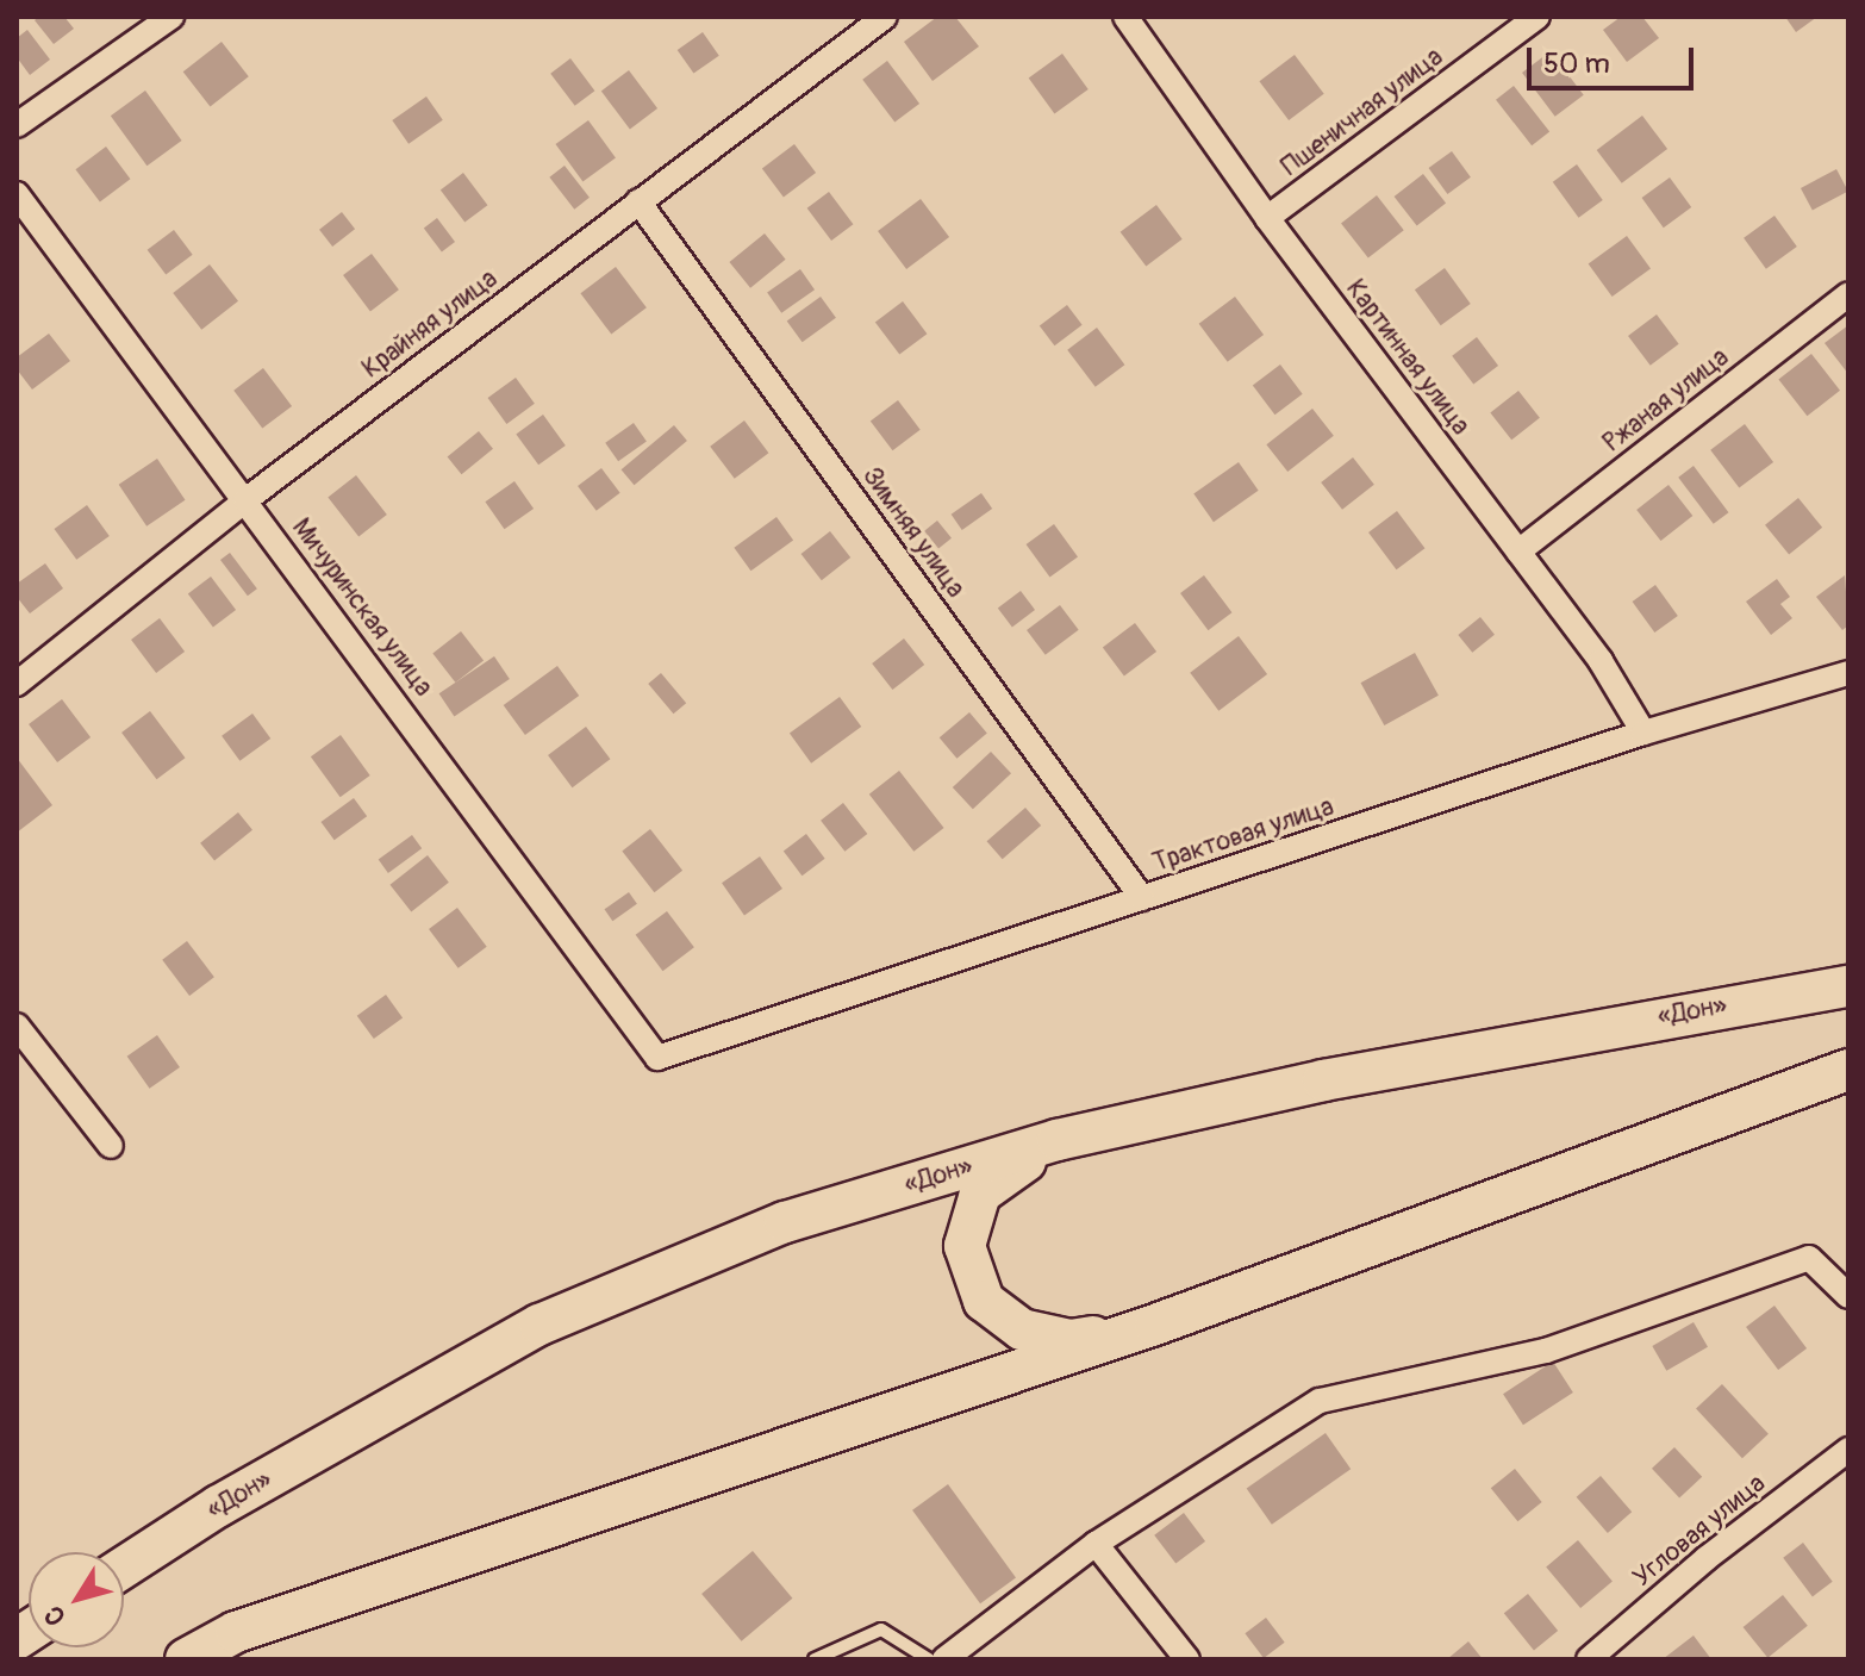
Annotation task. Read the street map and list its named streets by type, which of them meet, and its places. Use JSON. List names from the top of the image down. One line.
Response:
{"streets":{"highway":["«Дон»"],"street":["Пшеничная улица","Крайняя улица","Картинная улица","Ржаная улица","Зимняя улица","Мичуринская улица","Трактовая улица","Угловая улица"]},"crossings":[["Пшеничная улица","Картинная улица"],["Крайняя улица","Зимняя улица"],["Крайняя улица","Мичуринская улица"],["Картинная улица","Ржаная улица"],["Картинная улица","Трактовая улица"],["Зимняя улица","Трактовая улица"],["Мичуринская улица","Трактовая улица"]],"scale_bar":"50 m","north":"bottom left"}
